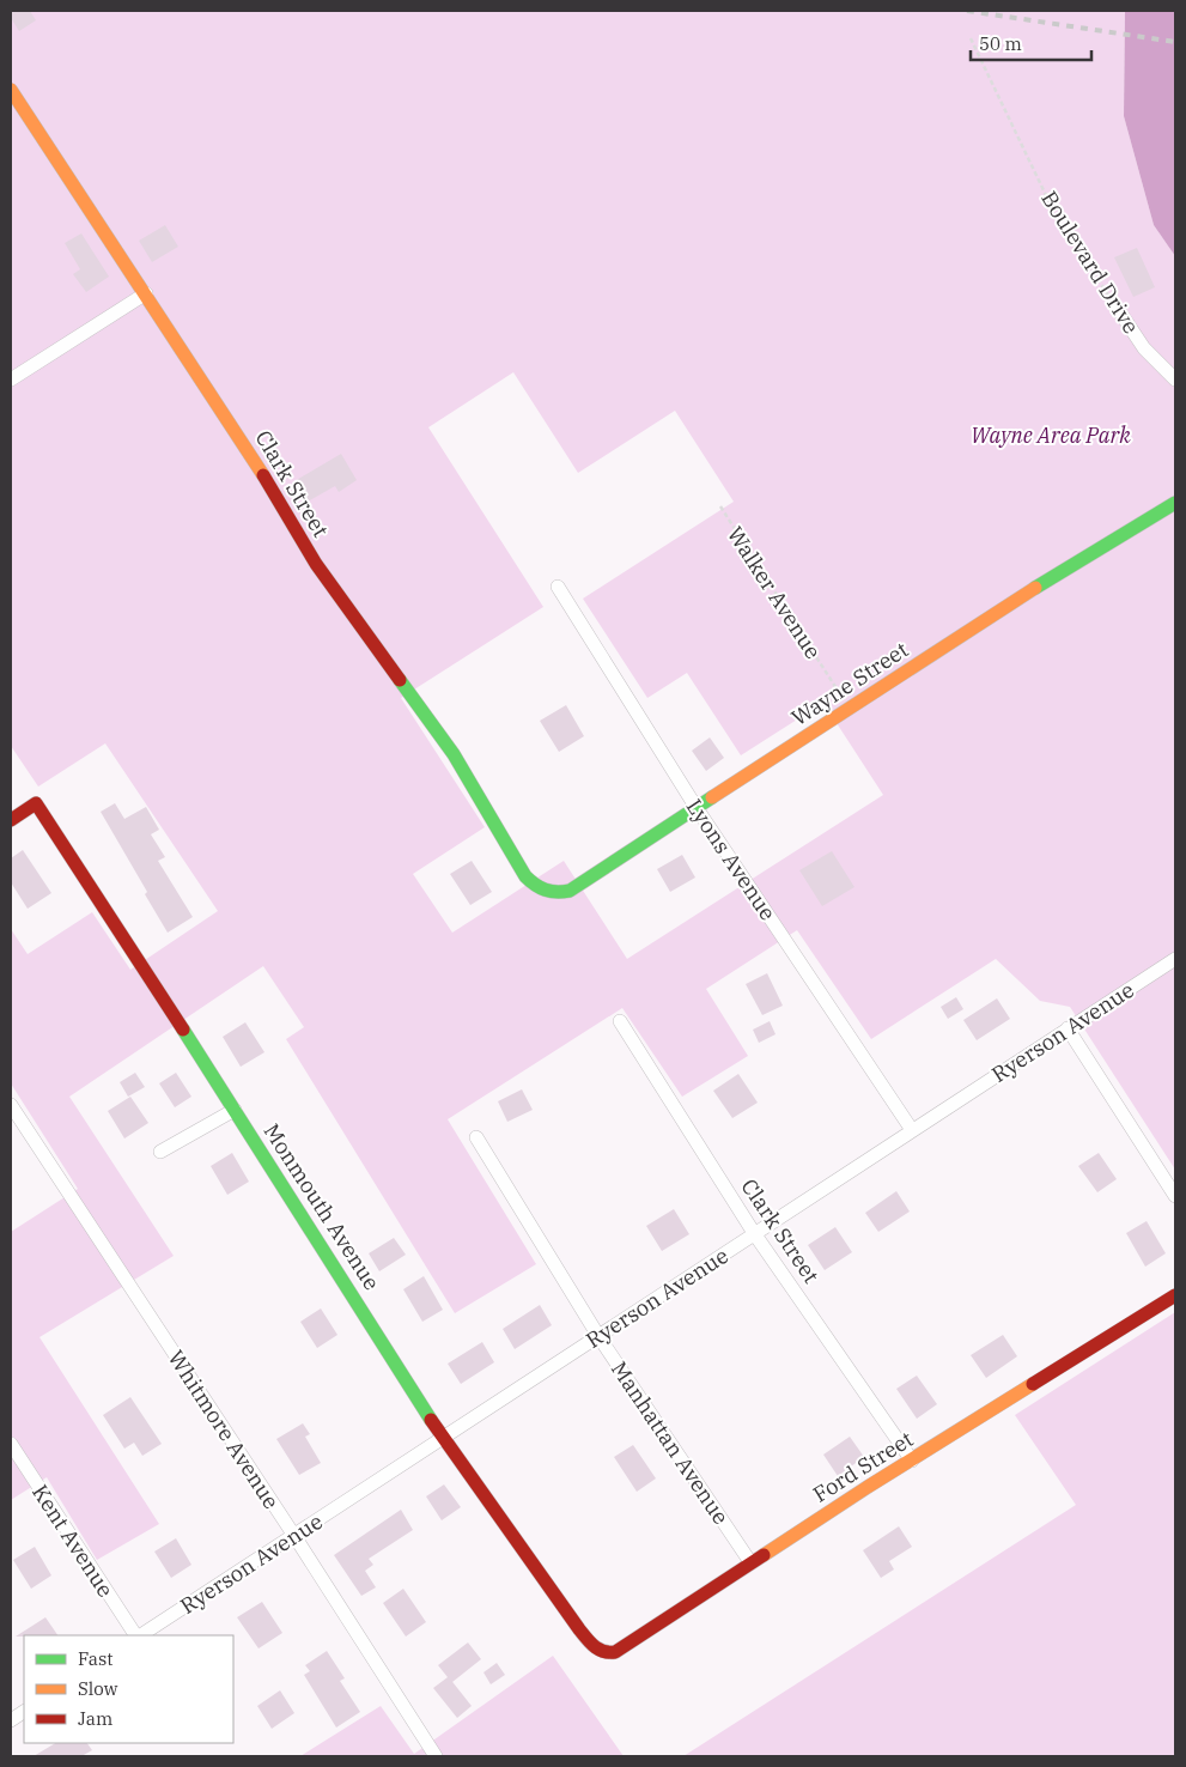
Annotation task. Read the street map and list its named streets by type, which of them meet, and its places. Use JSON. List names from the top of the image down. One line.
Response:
{"streets":{"street":["Boulevard Drive","Clark Street","Wayne Street","Lyons Avenue","Ryerson Avenue","Monmouth Avenue","Whitmore Avenue","Manhattan Avenue","Ford Street","Kent Avenue"],"path":["Walker Avenue"]},"crossings":[["Clark Street","Wayne Street"],["Clark Street","Ryerson Avenue"],["Clark Street","Ford Street"],["Walker Avenue","Wayne Street"],["Wayne Street","Lyons Avenue"],["Lyons Avenue","Ryerson Avenue"],["Ryerson Avenue","Monmouth Avenue"],["Ryerson Avenue","Whitmore Avenue"],["Ryerson Avenue","Manhattan Avenue"],["Monmouth Avenue","Ford Street"],["Manhattan Avenue","Ford Street"]],"parks":["Wayne Area Park"],"legend":["Fast","Slow","Jam"],"scale_bar":"50 m"}
